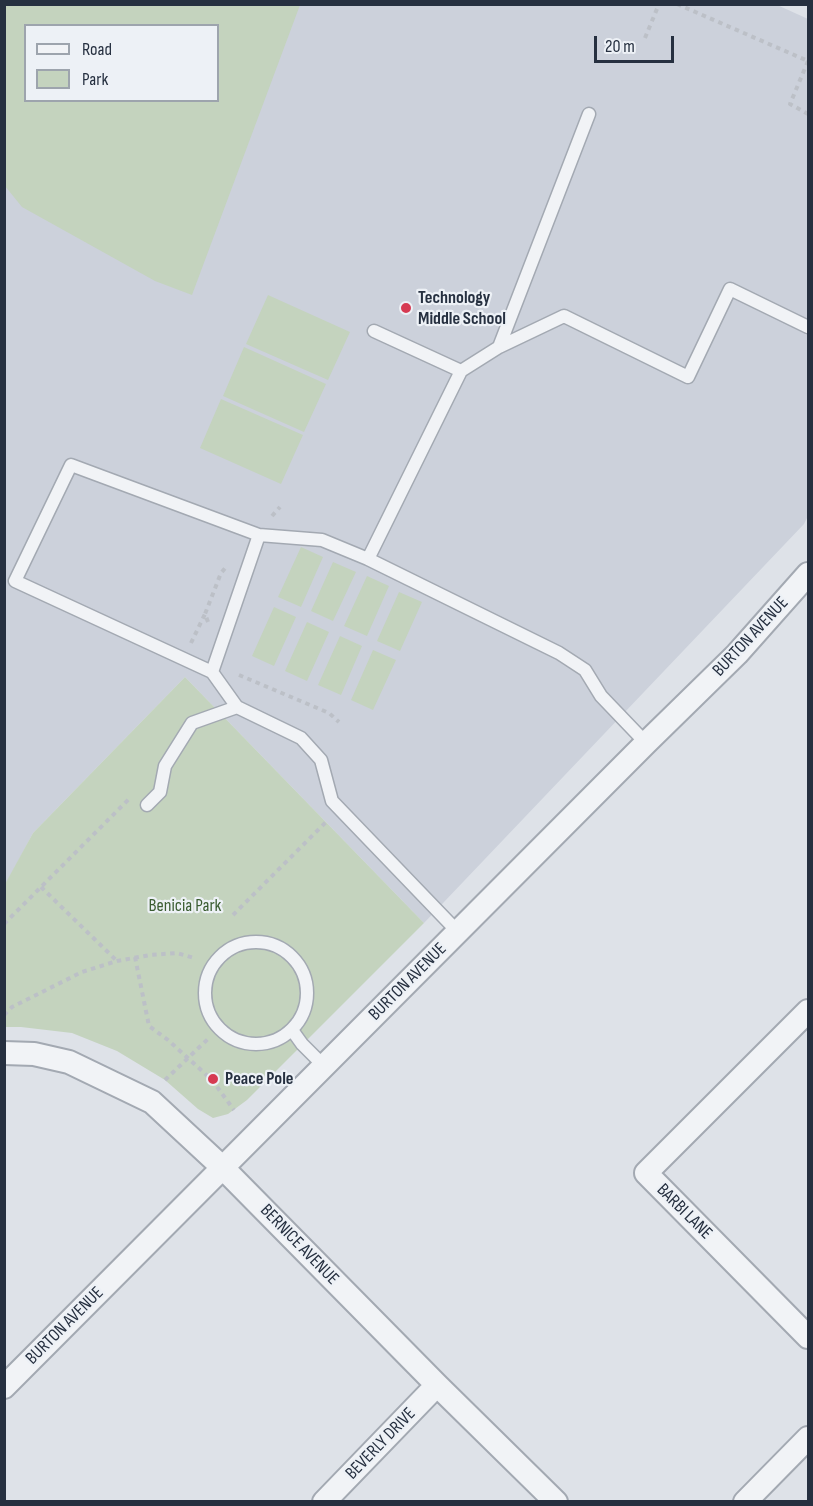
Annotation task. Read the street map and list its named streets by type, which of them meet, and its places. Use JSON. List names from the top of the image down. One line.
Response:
{"streets":{"street":["BURTON AVENUE","BARBI LANE","BERNICE AVENUE","BEVERLY DRIVE"]},"crossings":[["BURTON AVENUE","BERNICE AVENUE"],["BERNICE AVENUE","BEVERLY DRIVE"]],"parks":["Benicia Park"],"places":["Technology Middle School","Peace Pole"],"legend":["Road","Park"],"scale_bar":"20 m"}
